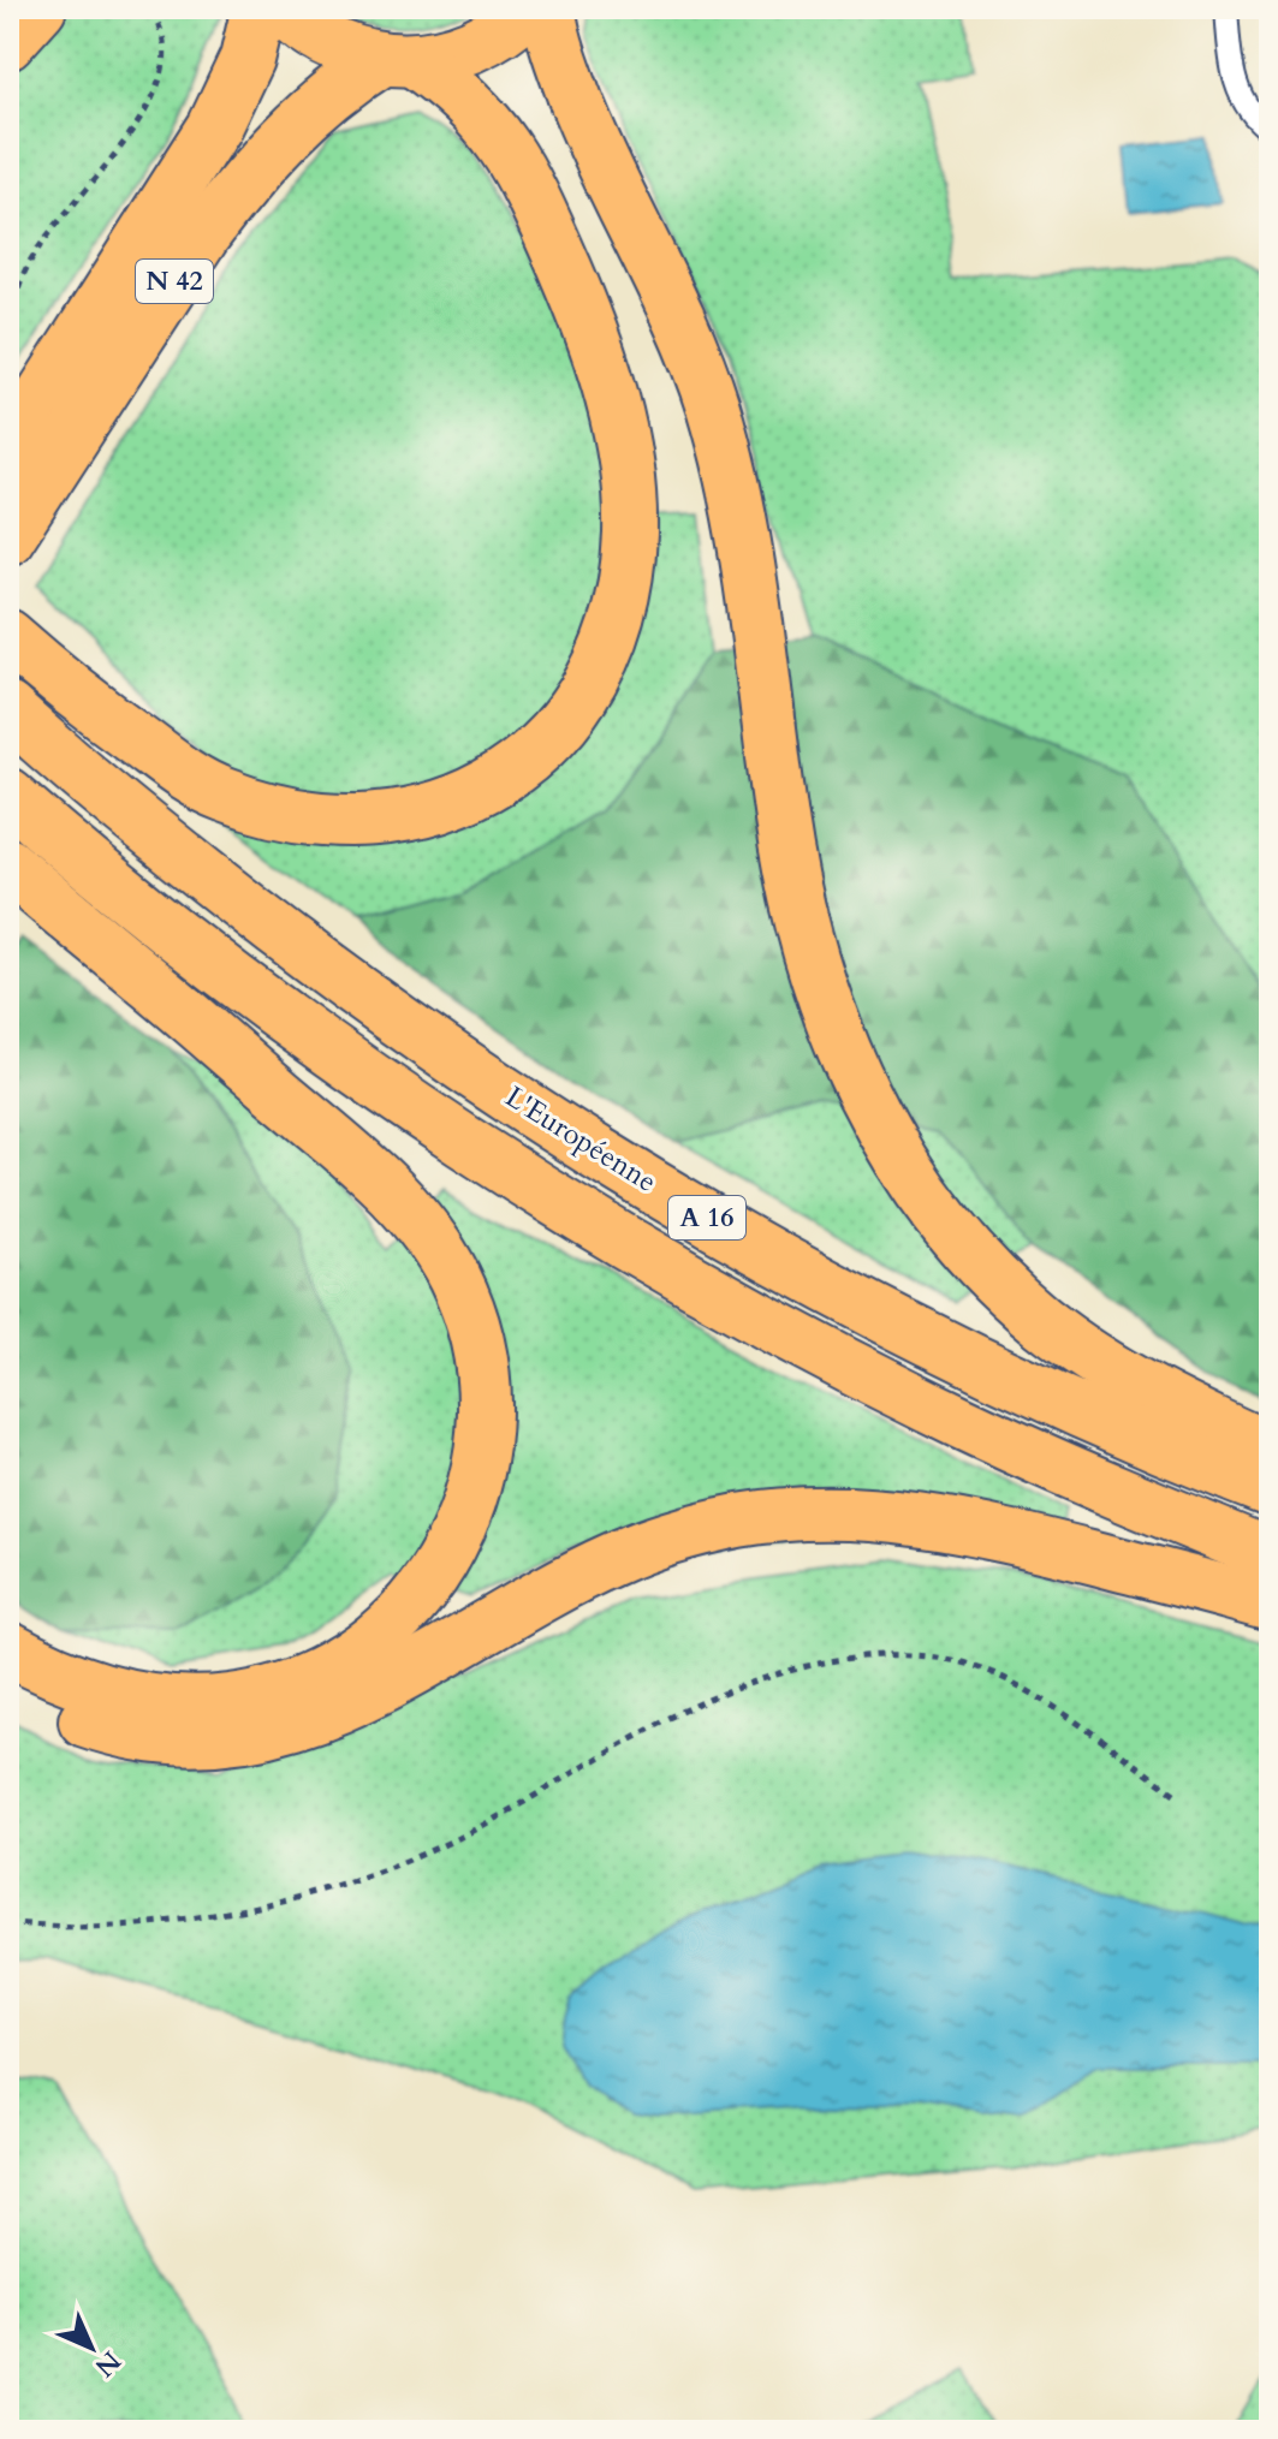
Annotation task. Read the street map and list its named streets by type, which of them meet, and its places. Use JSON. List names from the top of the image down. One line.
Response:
{"streets":{"main road":["N 42","L'Européenne","A 16"]},"north":"bottom right"}
